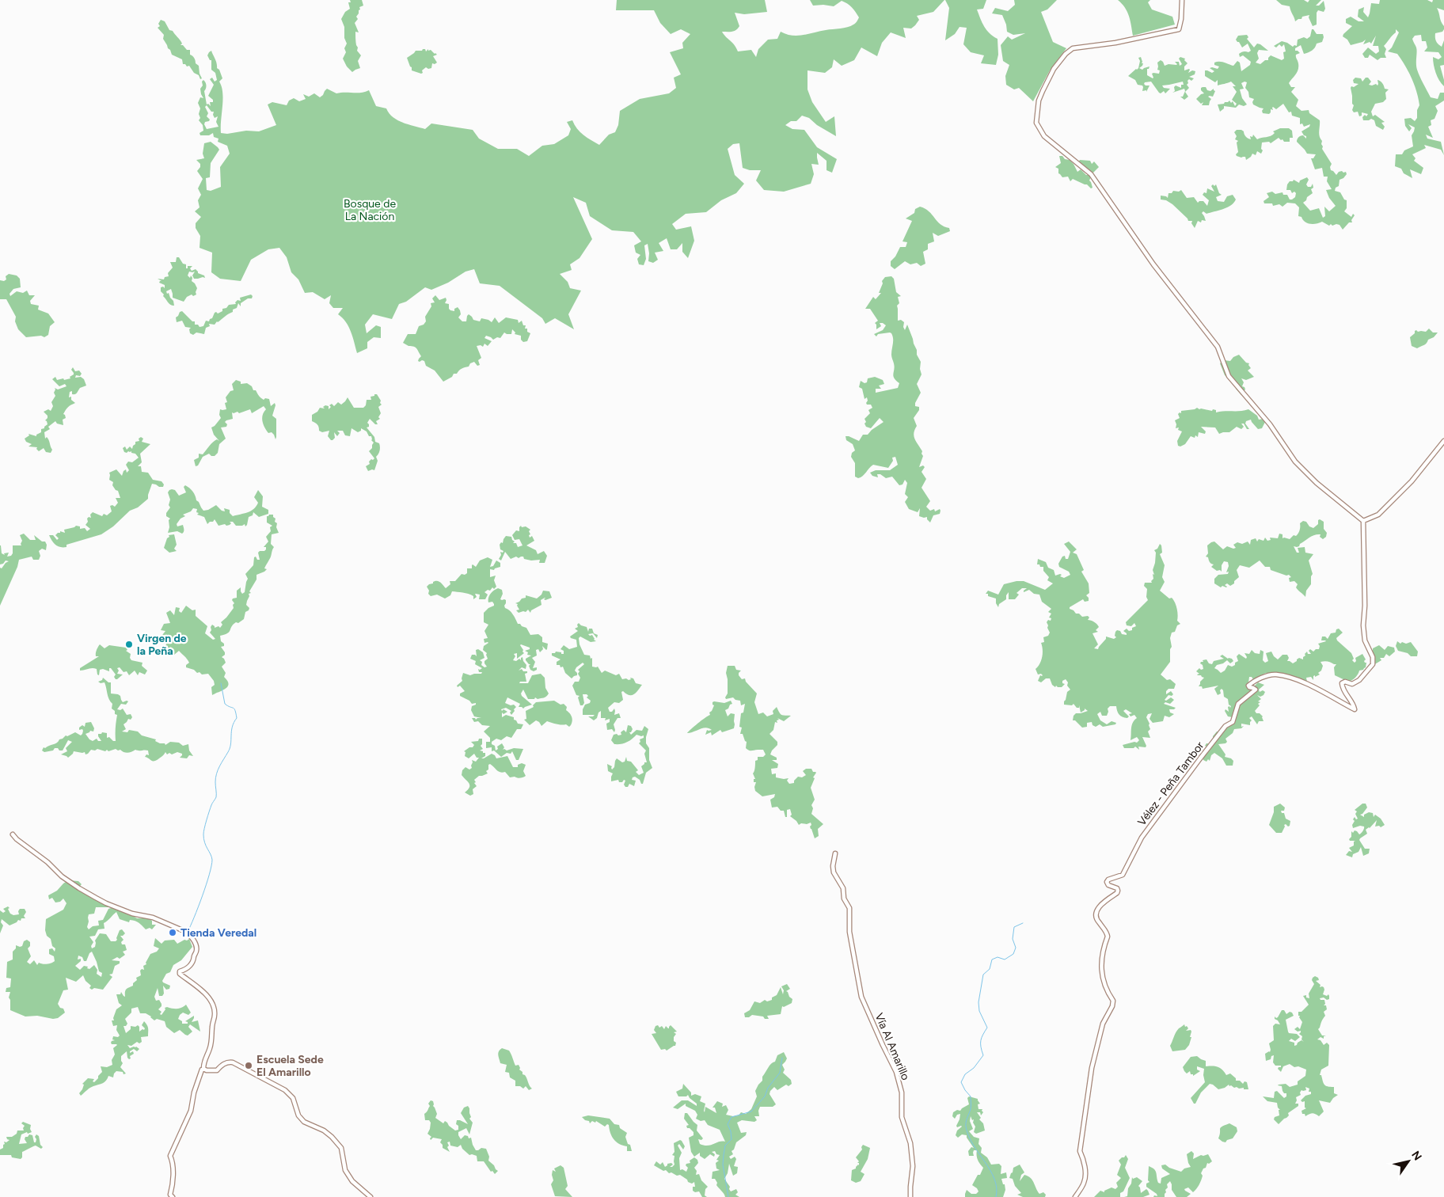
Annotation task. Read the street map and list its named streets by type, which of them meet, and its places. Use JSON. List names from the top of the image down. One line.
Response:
{"streets":{"street":["Vélez - Peña Tambor","Vía Al Amarillo"]},"parks":["Bosque de La Nación"],"places":["Virgen de la Peña","Tienda Veredal","Escuela Sede El Amarillo"],"north":"top right"}
